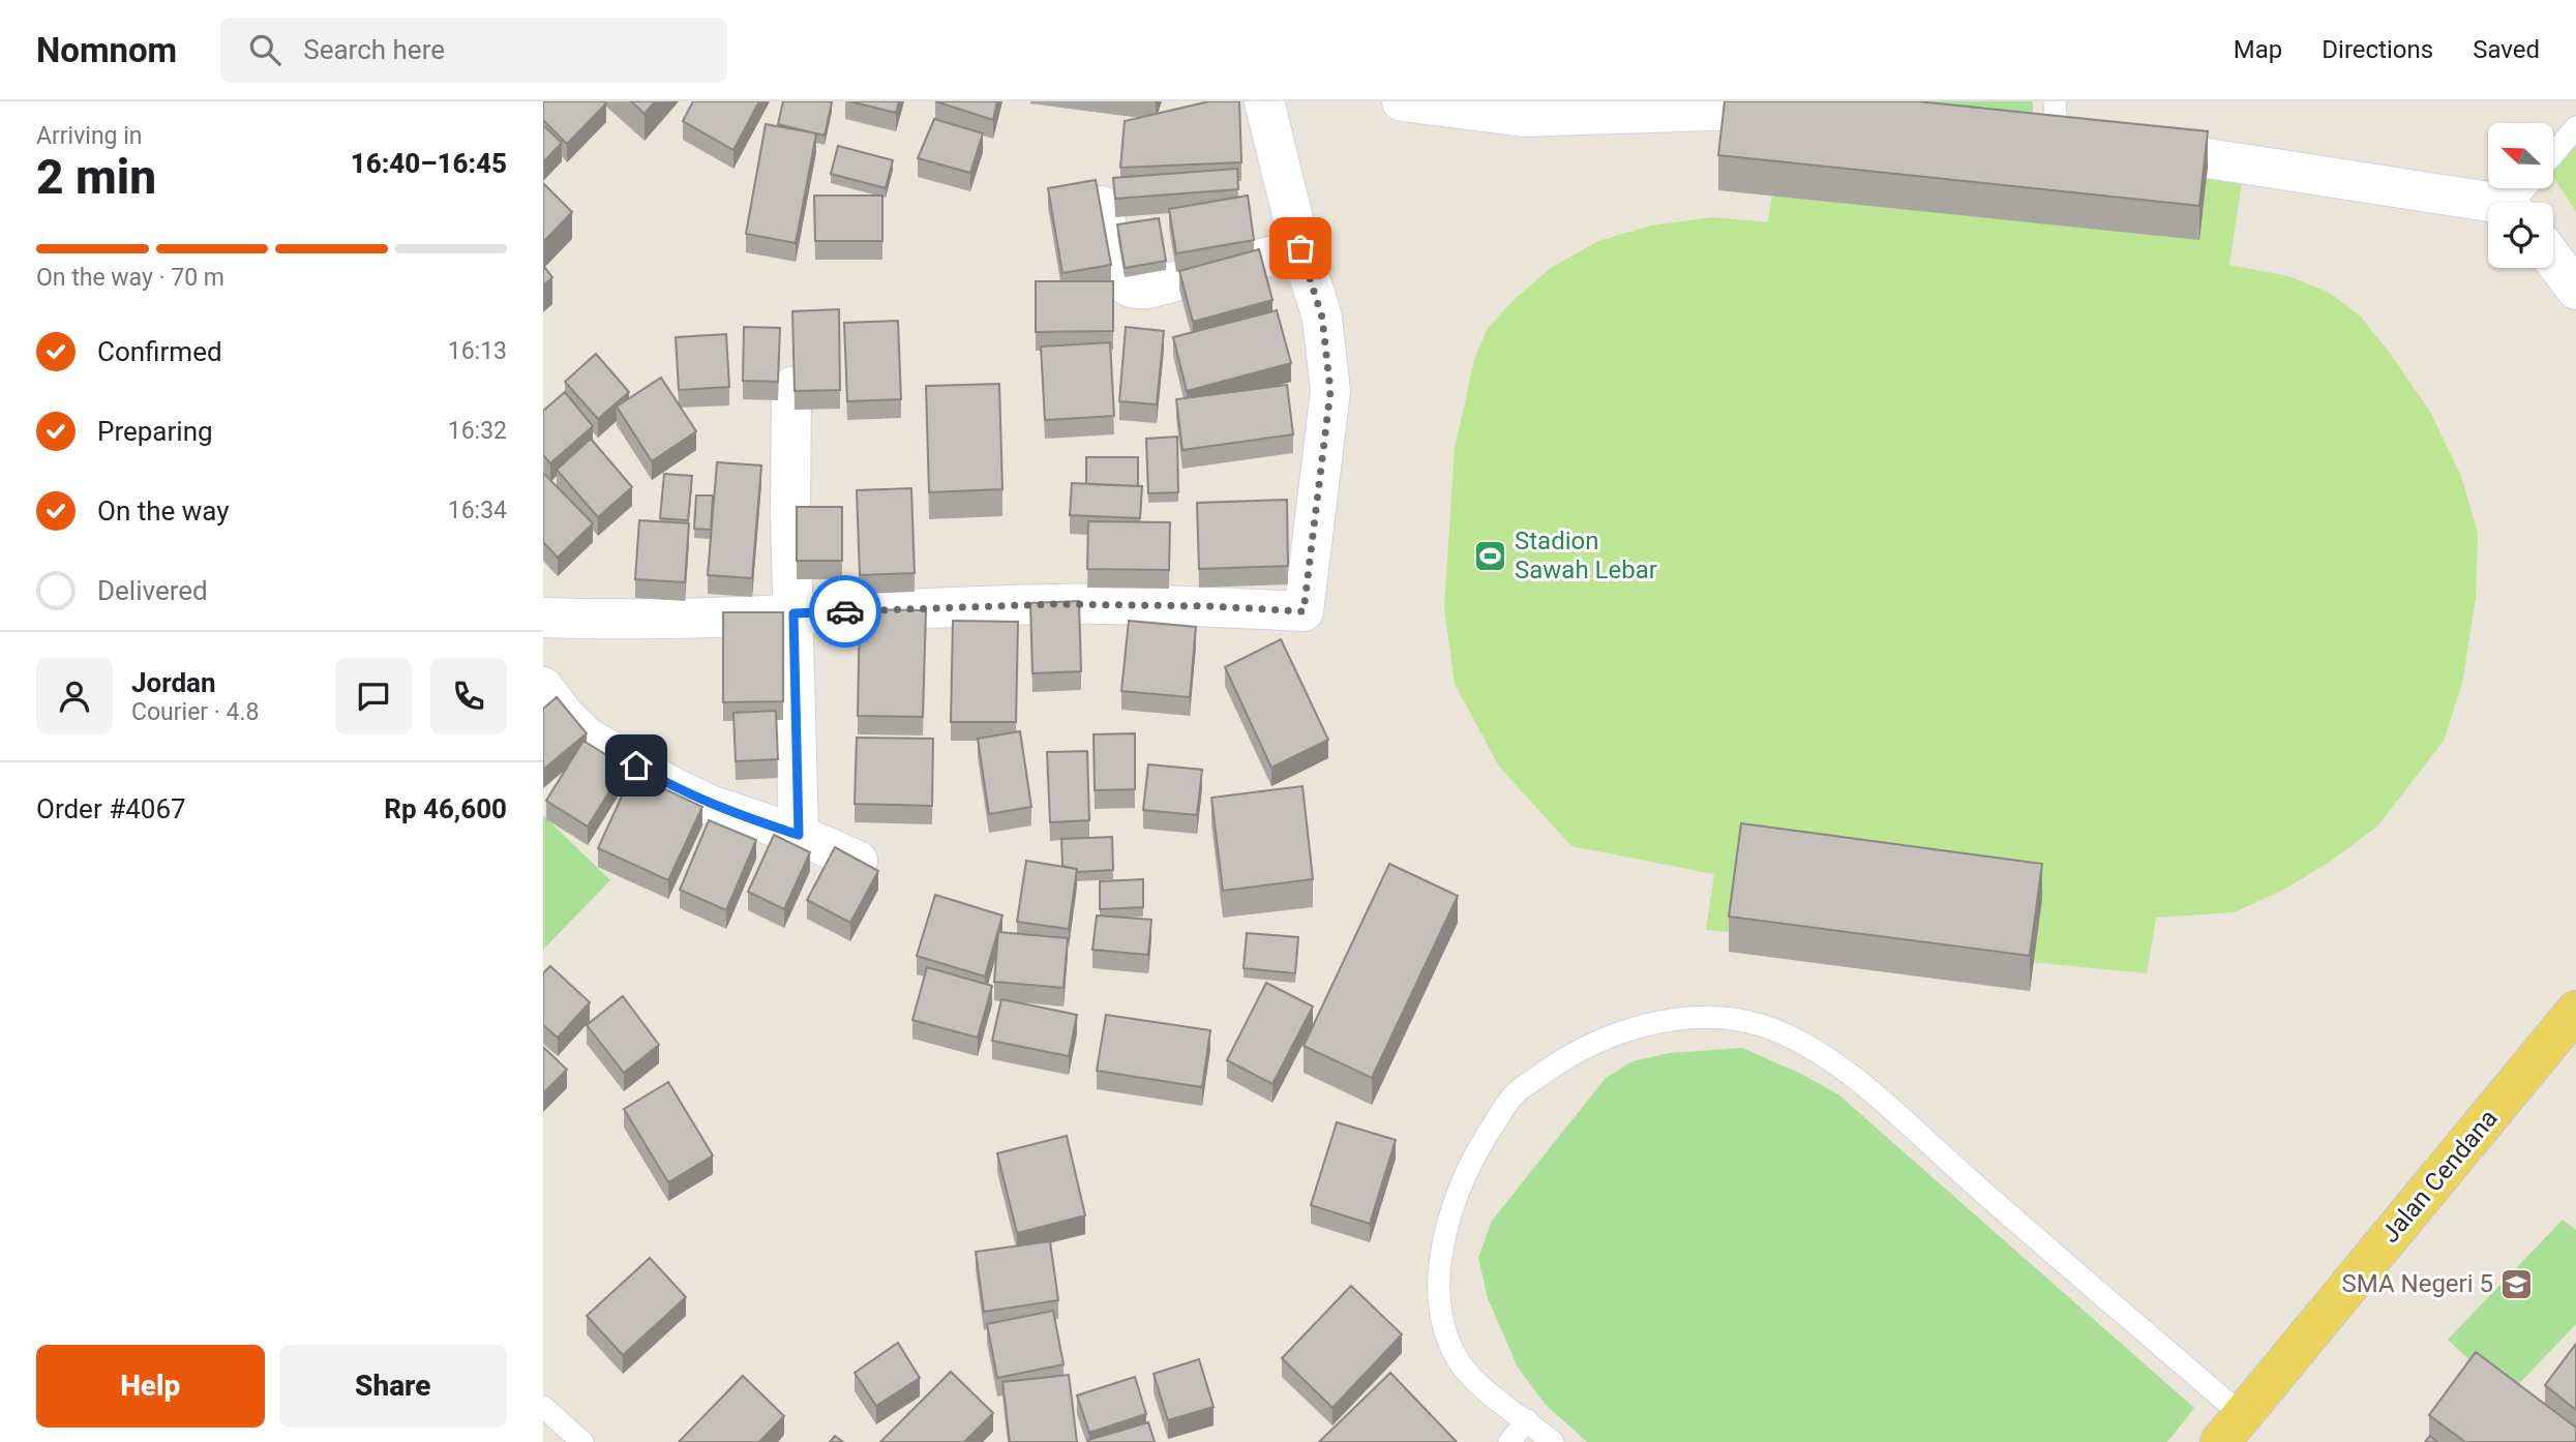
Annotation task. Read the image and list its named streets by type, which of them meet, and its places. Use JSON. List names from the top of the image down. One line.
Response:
{"streets":{"main road":["Jalan Cendana"]},"places":{"sports":["Stadion Sawah Lebar"],"school or university":["SMA Negeri 5"]},"north":"top left","page":{"header":"Nomnom","search":"Search here","nav":["Map","Directions","Saved"],"heading":["2 min","Arriving in","16:40–16:45"],"panel":["Jordan","Courier · 4.8","Order #4067","Rp 46,600"],"bar":"On the way · 70 m","list":[["Confirmed","16:13"],["Preparing","16:32"],["On the way","16:34"],"Delivered"],"buttons":["Help","Share"]}}
